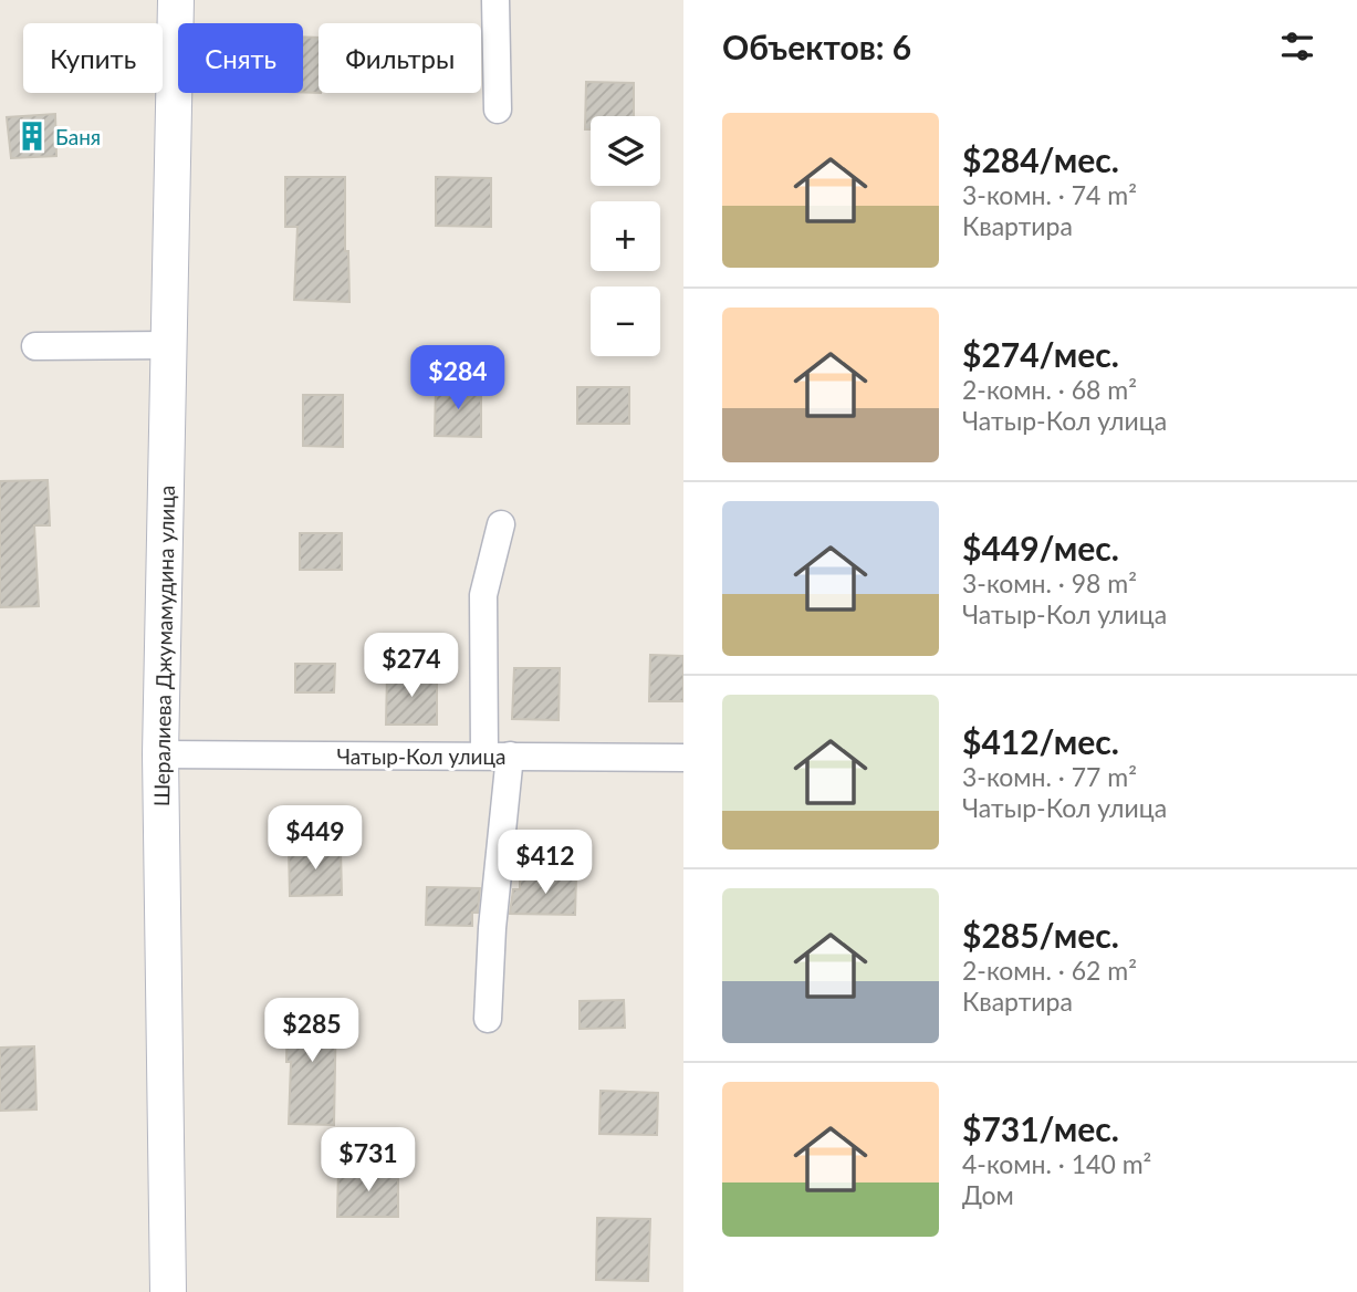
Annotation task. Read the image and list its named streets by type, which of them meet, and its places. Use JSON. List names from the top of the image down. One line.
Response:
{"streets":{"street":["Шералиева Джумамудина улица","Чатыр-Кол улица"]},"crossings":[["Шералиева Джумамудина улица","Чатыр-Кол улица"]],"places":{"building":["Баня"]},"page":{"heading":"Объектов: 6","chip":["Купить","Снять","Фильтры"],"list":[{"name":"$284/мес.","note":"3-комн. · 74 m² · Квартира"},{"name":"$274/мес.","note":"2-комн. · 68 m² · Чатыр-Кол улица"},{"name":"$449/мес.","note":"3-комн. · 98 m² · Чатыр-Кол улица"},{"name":"$412/мес.","note":"3-комн. · 77 m² · Чатыр-Кол улица"},{"name":"$285/мес.","note":"2-комн. · 62 m² · Квартира"},{"name":"$731/мес.","note":"4-комн. · 140 m² · Дом"}],"map_buttons":["+","−"],"price":["$284","$274","$449","$412","$285","$731"]}}
